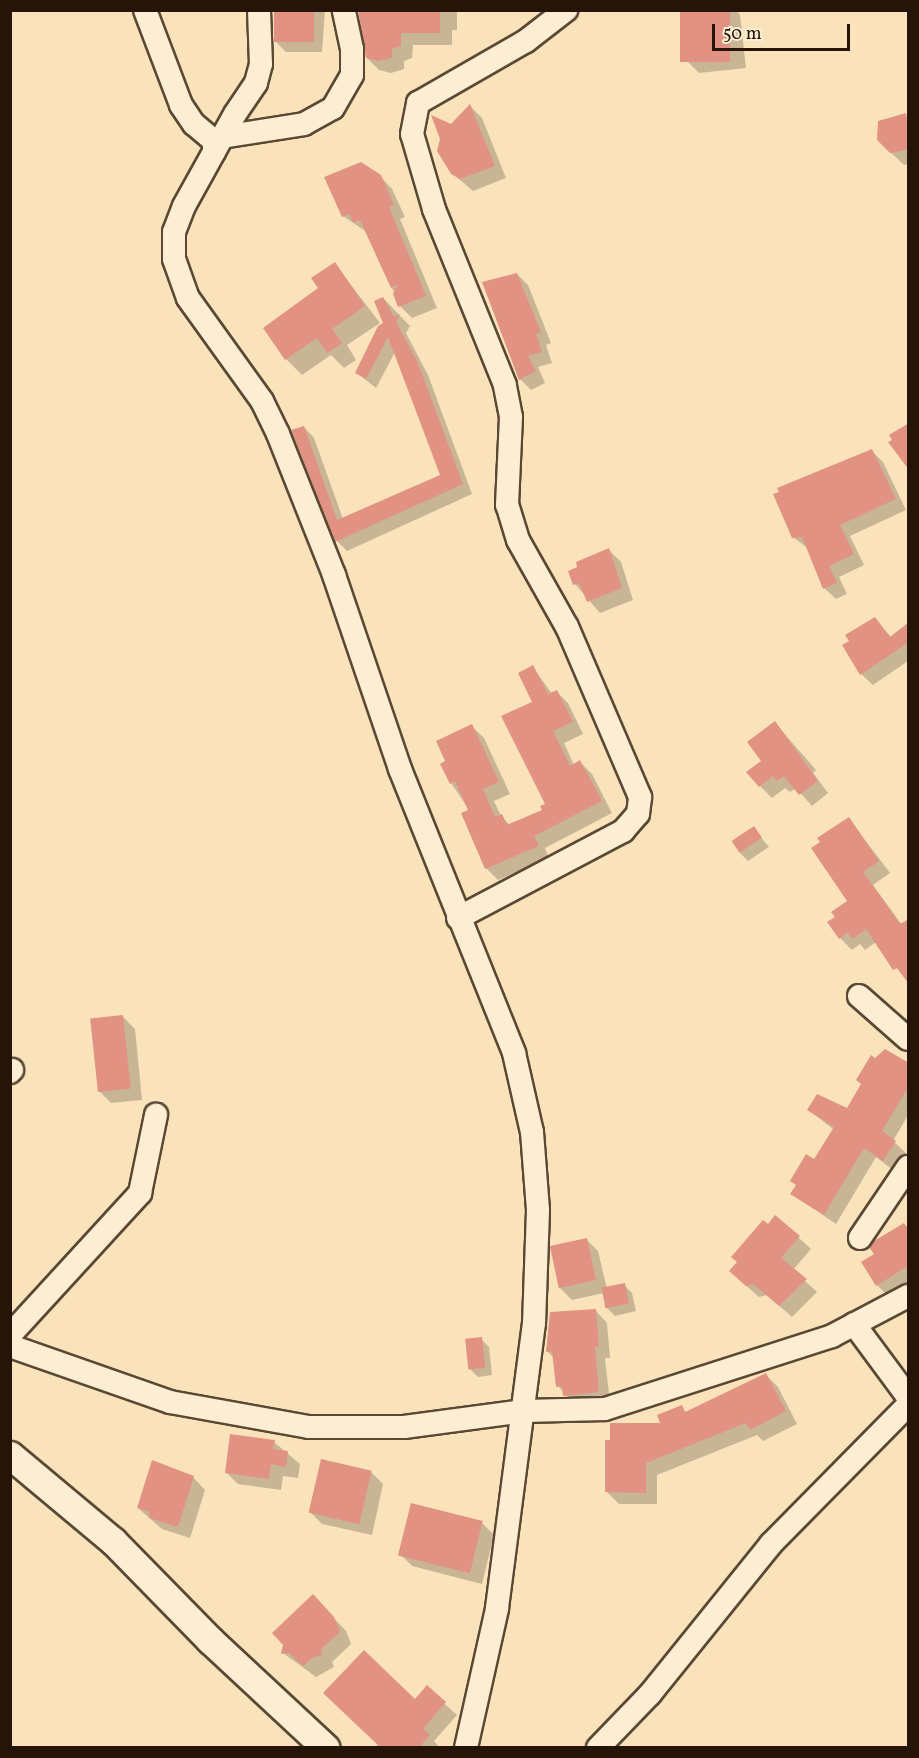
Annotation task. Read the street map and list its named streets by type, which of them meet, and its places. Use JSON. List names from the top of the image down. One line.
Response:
{"scale_bar":"50 m"}
